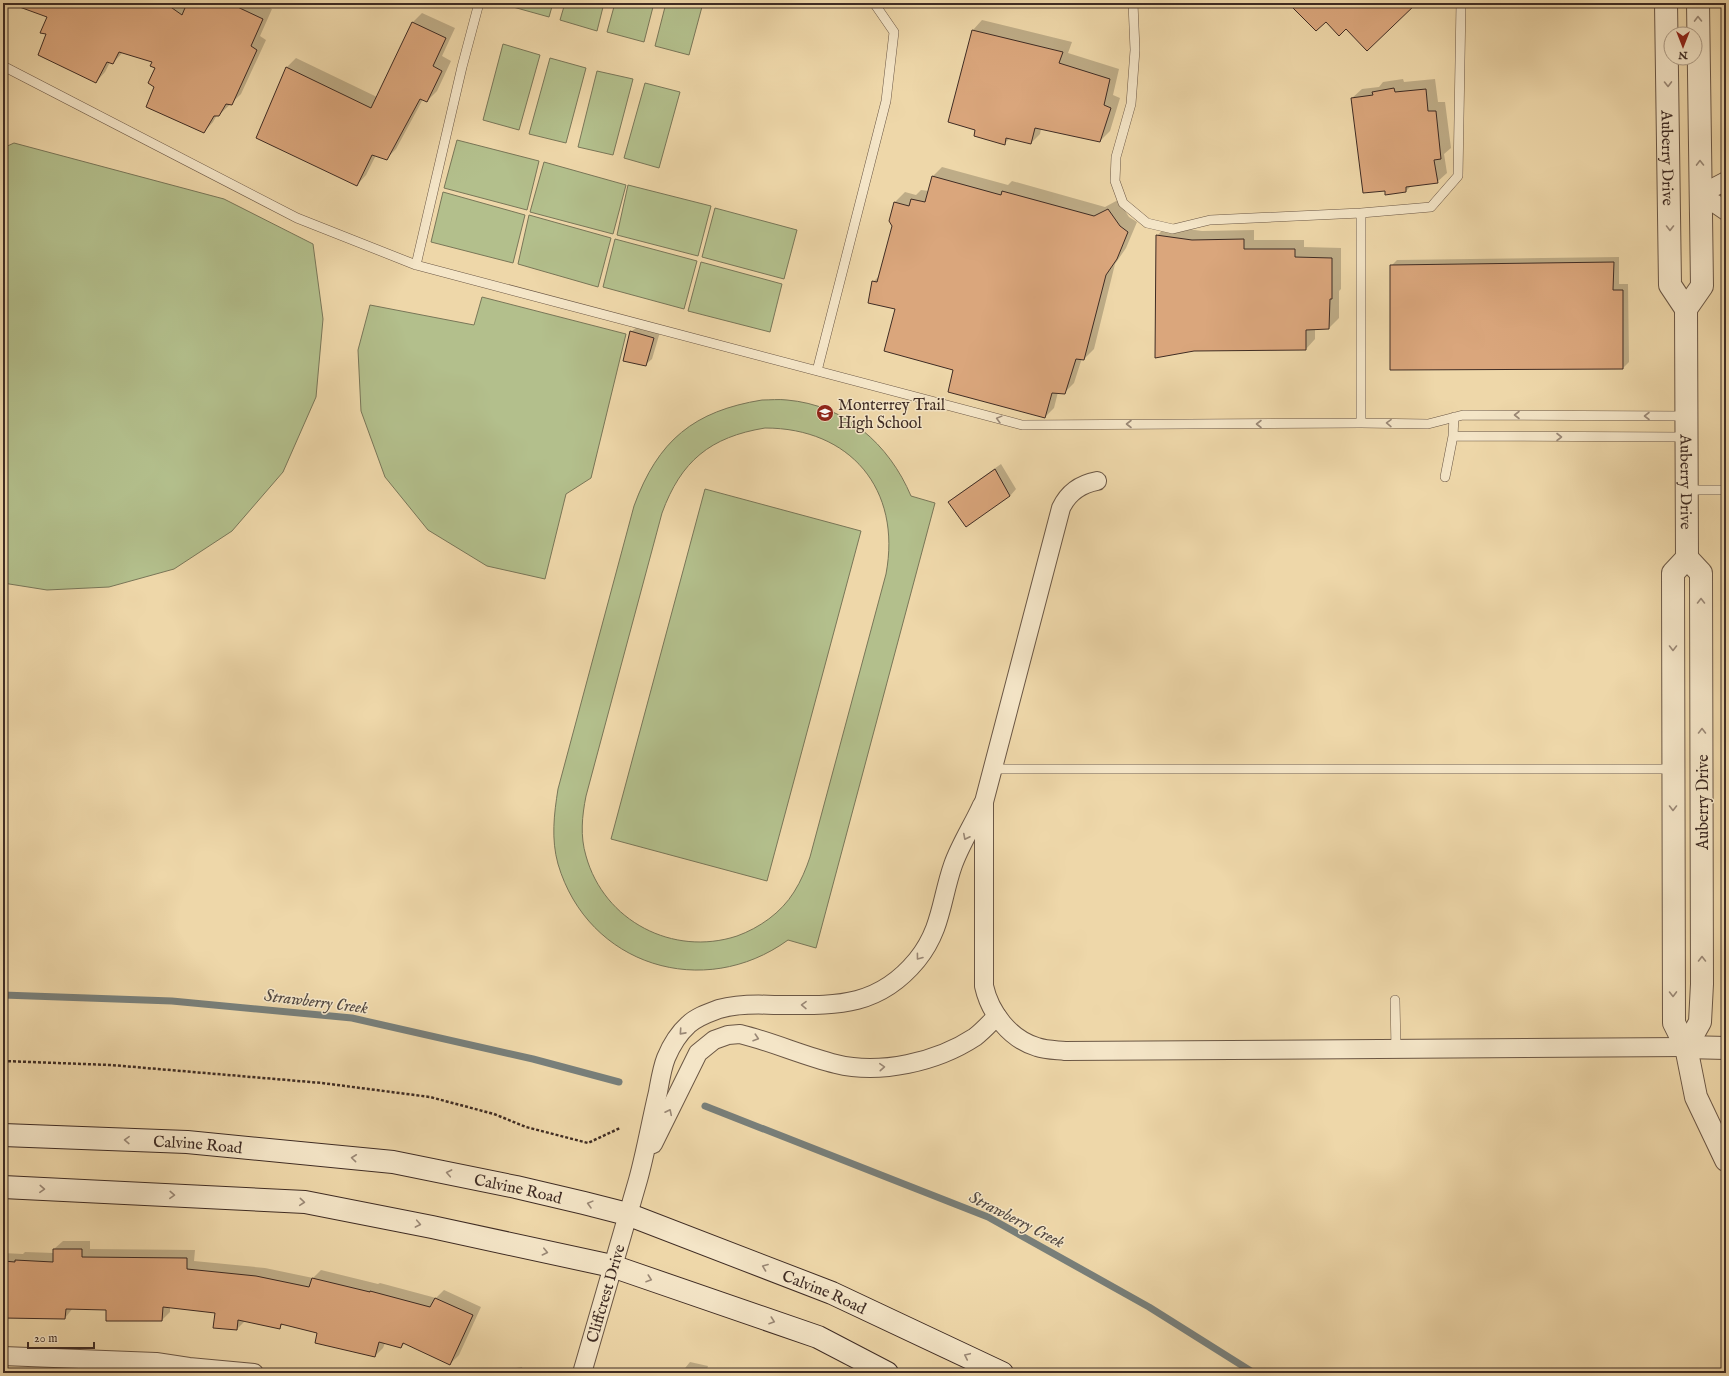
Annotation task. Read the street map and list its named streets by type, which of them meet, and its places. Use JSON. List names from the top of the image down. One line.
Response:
{"streets":{"street":["Auberry Drive","Calvine Road","Cliffcrest Drive"]},"crossings":[["Calvine Road","Cliffcrest Drive"]],"water":["Strawberry Creek"],"places":{"school or university":["Monterrey Trail High School"]},"scale_bar":"20 m","north":"bottom"}
